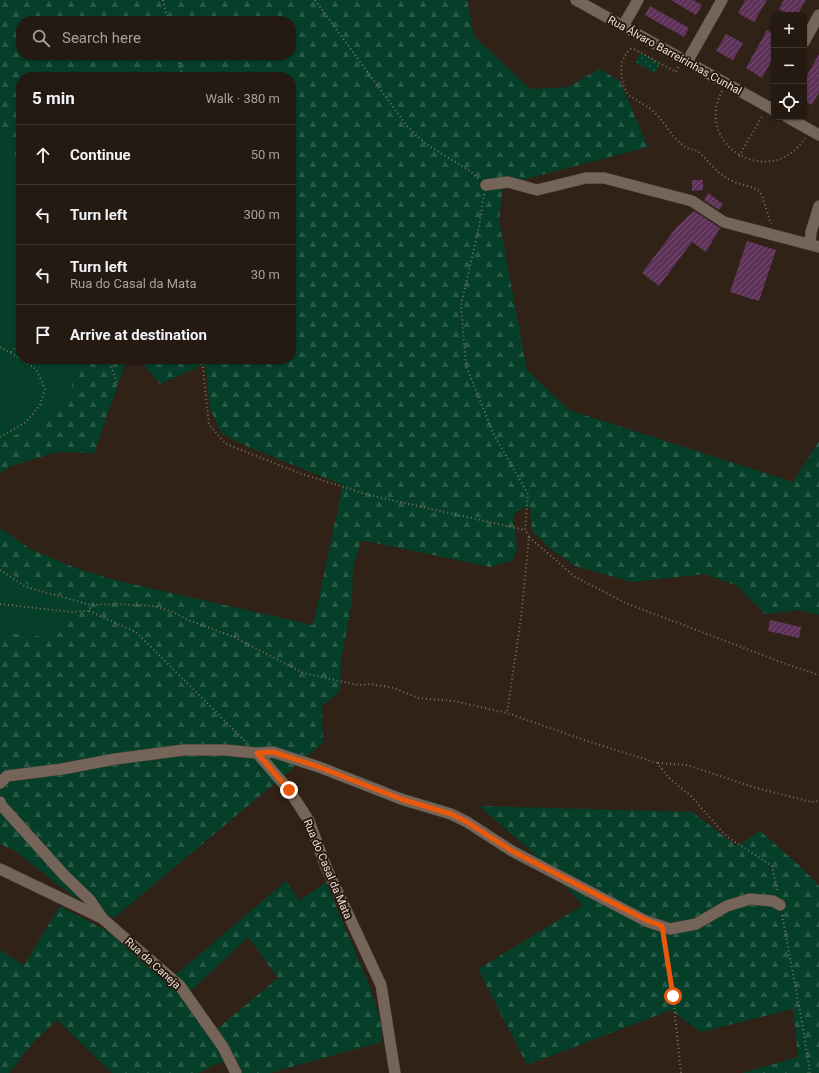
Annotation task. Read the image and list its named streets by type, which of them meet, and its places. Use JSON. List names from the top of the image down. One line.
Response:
{"streets":{"street":["Rua Álvaro Barreirinhas Cunhal","Rua do Casal da Mata","Rua da Caneja"]},"page":{"map_buttons":["+","−"],"search":"Search here","heading":["5 min","Walk · 380 m"],"list":[["Continue","50 m"],["Turn left","300 m"],["Turn left","Rua do Casal da Mata","30 m"],"Arrive at destination"]}}
